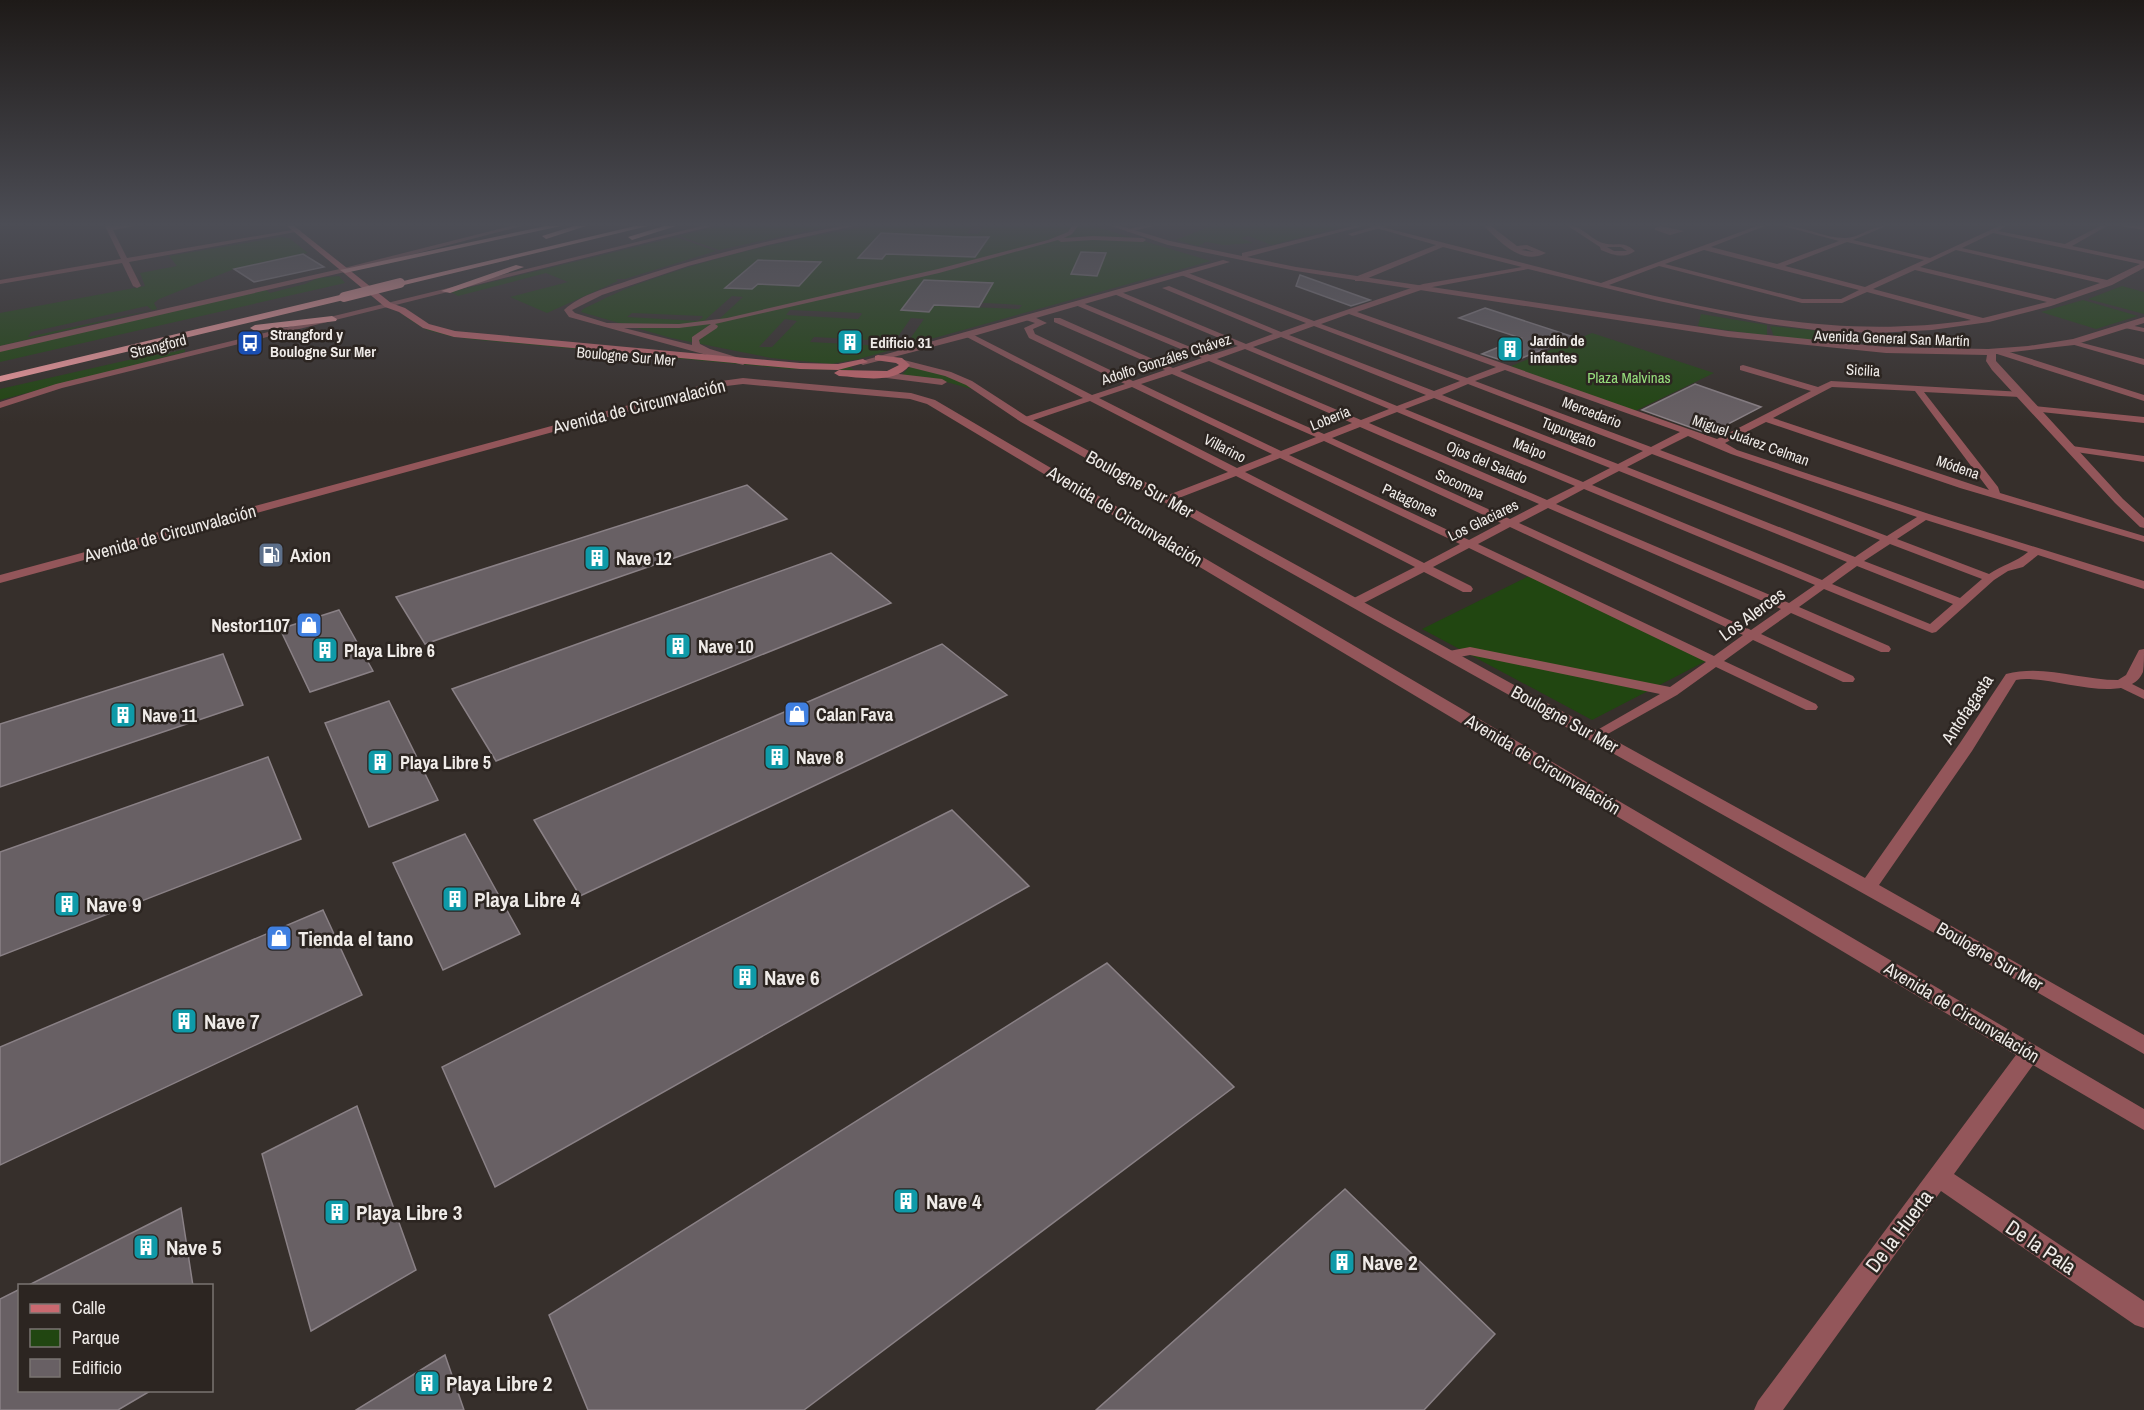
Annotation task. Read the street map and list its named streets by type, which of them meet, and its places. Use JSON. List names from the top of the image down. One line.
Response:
{"streets":{"main road":["Boulogne Sur Mer"],"street":["Avenida General San Martín","Strangford","Adolfo Gonzáles Chávez","Sicilia","Avenida de Circunvalación","Mercedario","Lobería","Tupungato","Miguel Juárez Celman","Villarino","Maipo","Ojos del Salado","Módena","Socompa","Patagones","Los Glaciares","Los Alerces","Antofagasta","De la Huerta","De la Pala"]},"crossings":[["Strangford","Boulogne Sur Mer"],["Boulogne Sur Mer","Adolfo Gonzáles Chávez"],["Boulogne Sur Mer","Lobería"],["Boulogne Sur Mer","Los Glaciares"],["Boulogne Sur Mer","Los Alerces"],["Boulogne Sur Mer","Antofagasta"],["Adolfo Gonzáles Chávez","Mercedario"],["Adolfo Gonzáles Chávez","Tupungato"],["Adolfo Gonzáles Chávez","Miguel Juárez Celman"],["Adolfo Gonzáles Chávez","Villarino"],["Adolfo Gonzáles Chávez","Maipo"],["Adolfo Gonzáles Chávez","Ojos del Salado"],["Adolfo Gonzáles Chávez","Socompa"],["Adolfo Gonzáles Chávez","Patagones"],["Sicilia","Miguel Juárez Celman"],["Sicilia","Módena"],["Avenida de Circunvalación","De la Huerta"],["Mercedario","Lobería"],["Mercedario","Los Glaciares"],["Mercedario","Los Alerces"],["Lobería","Tupungato"],["Lobería","Miguel Juárez Celman"],["Lobería","Villarino"],["Lobería","Maipo"],["Lobería","Ojos del Salado"],["Lobería","Socompa"],["Lobería","Patagones"],["Tupungato","Maipo"],["Tupungato","Los Glaciares"],["Tupungato","Los Alerces"],["Miguel Juárez Celman","Los Glaciares"],["Miguel Juárez Celman","Los Alerces"],["Villarino","Los Glaciares"],["Maipo","Los Glaciares"],["Maipo","Los Alerces"],["Ojos del Salado","Los Glaciares"],["Ojos del Salado","Los Alerces"],["Socompa","Los Glaciares"],["Socompa","Los Alerces"],["Patagones","Los Glaciares"],["Patagones","Los Alerces"],["De la Huerta","De la Pala"]],"parks":["Plaza Malvinas"],"places":{"building":["Edificio 31","Jardín de infantes","Nave 12","Nave 10","Playa Libre 6","Nave 11","Nave 8","Playa Libre 5","Playa Libre 4","Nave 9","Nave 6","Nave 7","Nave 4","Playa Libre 3","Nave 5","Nave 2","Playa Libre 2"],"bus stop":["Strangford y Boulogne Sur Mer"],"fuel station":["Axion"],"shop":["Nestor1107","Calan Fava","Tienda el tano"]},"legend":["Calle","Parque","Edificio"]}
